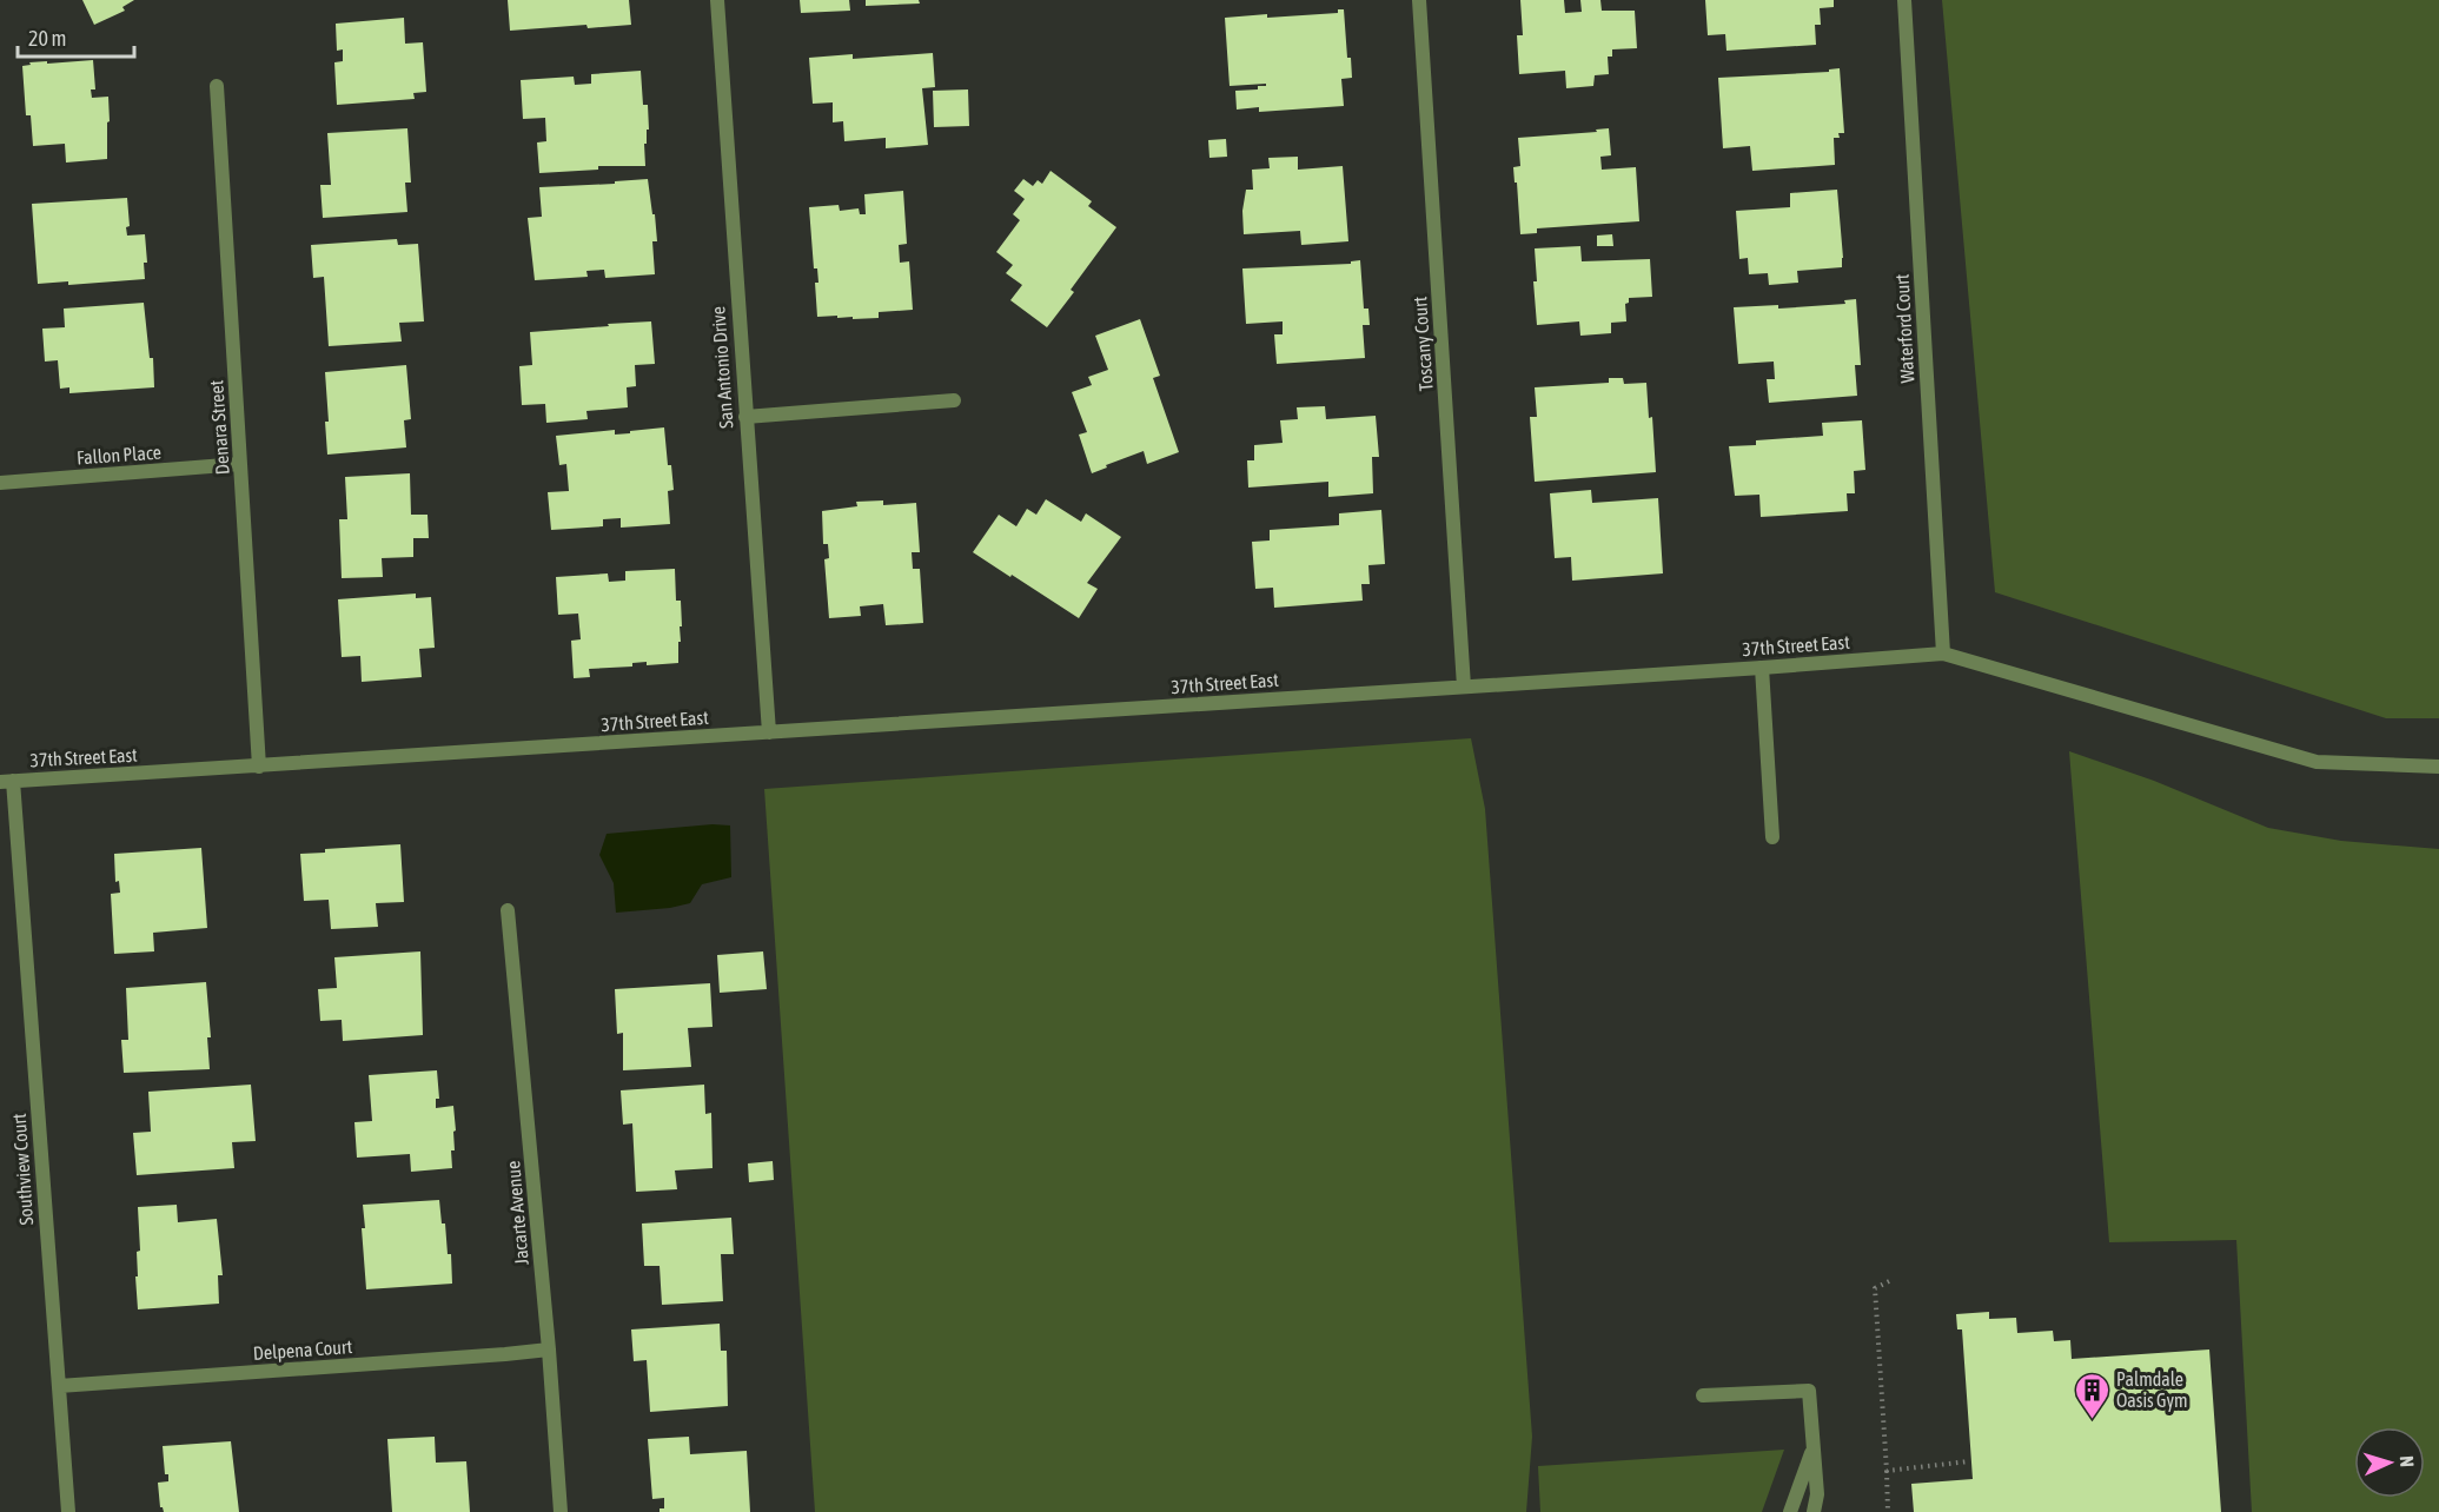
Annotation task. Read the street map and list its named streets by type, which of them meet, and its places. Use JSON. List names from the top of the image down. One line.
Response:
{"streets":{"street":["Waterford Court","Toscany Court","San Antonio Drive","Denara Street","Fallon Place","37th Street East","Southview Court","Jacarte Avenue","Delpena Court"]},"crossings":[["Waterford Court","37th Street East"],["Toscany Court","37th Street East"],["San Antonio Drive","37th Street East"],["Denara Street","Fallon Place"],["Denara Street","37th Street East"],["37th Street East","Southview Court"],["Southview Court","Delpena Court"],["Jacarte Avenue","Delpena Court"]],"places":{"building":["Palmdale Oasis Gym"]},"scale_bar":"20 m","north":"right"}
